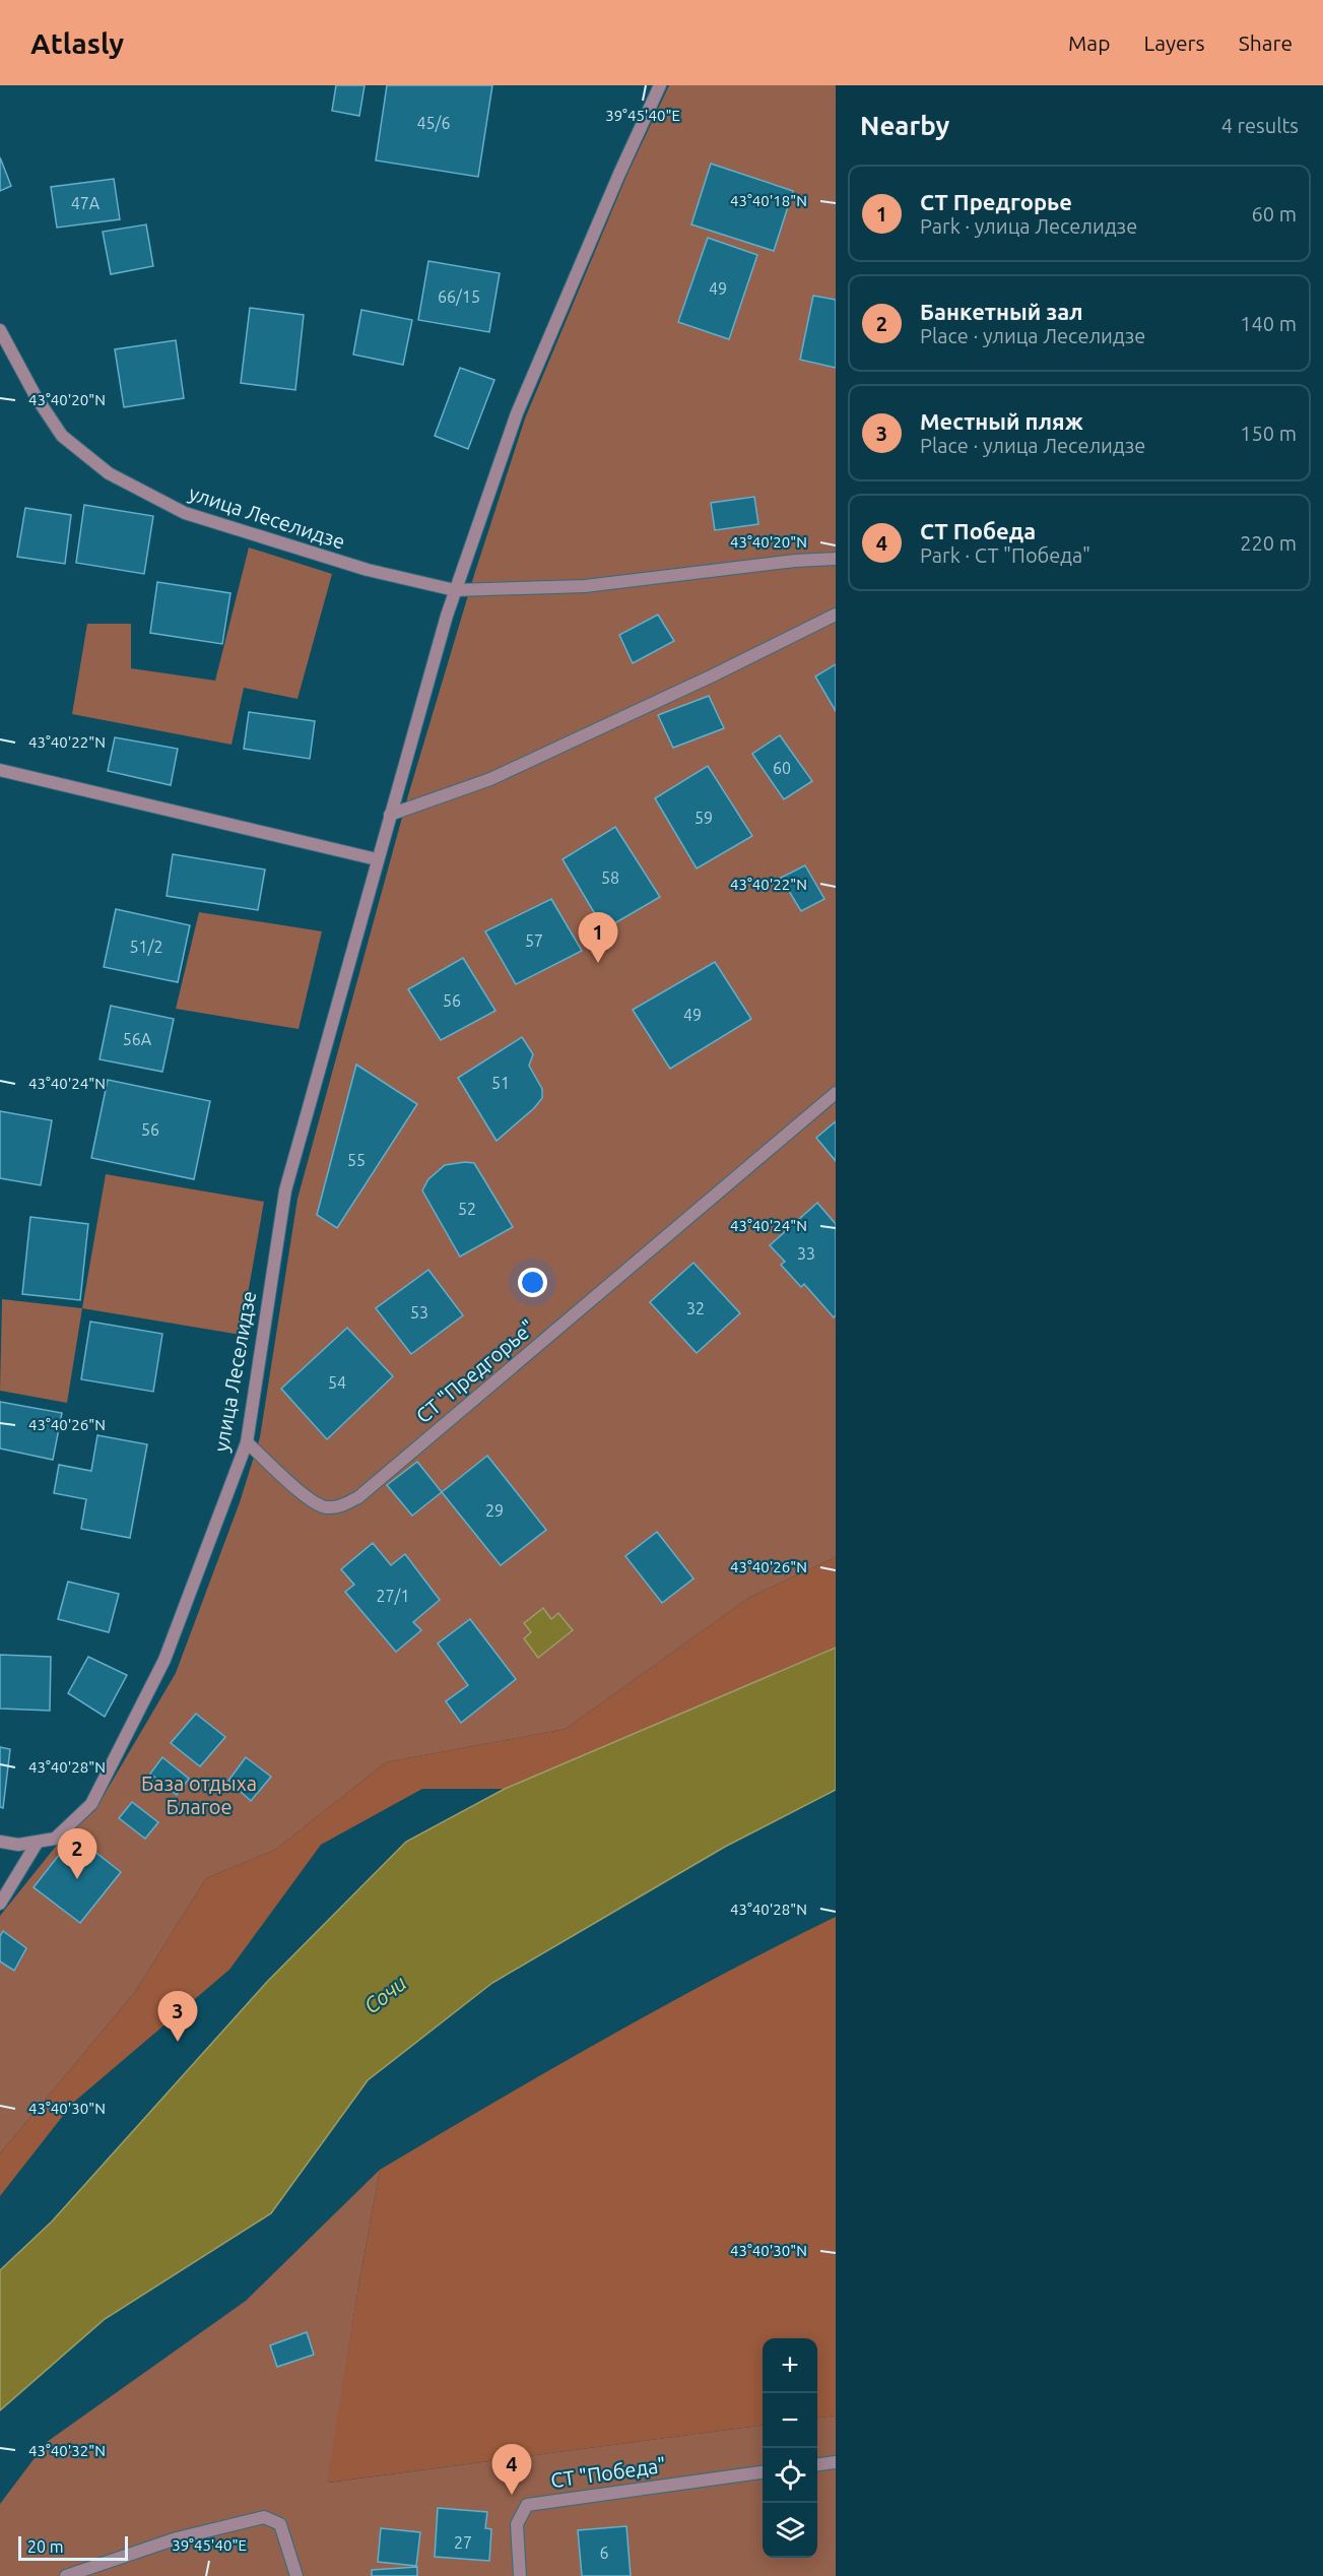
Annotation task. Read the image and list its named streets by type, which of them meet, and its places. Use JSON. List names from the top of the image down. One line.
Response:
{"streets":{"street":["улица Леселидзе","СТ \"Предгорье\"","СТ \"Победа\""]},"crossings":[["улица Леселидзе","СТ \"Предгорье\""]],"water":["Сочи"],"parks":["База отдыха Благое"],"house_numbers":["45/6","47А","49","66/15","60","59","58","57","51/2","56","49","56А","51","56","55","52","33","32","53","54","29","27/1","27","6"],"scale_bar":"20 m","page":{"header":"Atlasly","nav":["Map","Layers","Share"],"heading":["Nearby","4 results"],"list":[{"mark":"1","name":"СТ Предгорье","note":"Park · улица Леселидзе","value":"60 m"},{"mark":"2","name":"Банкетный зал","note":"Place · улица Леселидзе","value":"140 m"},{"mark":"3","name":"Местный пляж","note":"Place · улица Леселидзе","value":"150 m"},{"mark":"4","name":"СТ Победа","note":"Park · СТ \"Победа\"","value":"220 m"}],"pins":["1","2","3","4"],"map_buttons":["+","−"],"scale":"20 m"},"coordinates":["39°45'40\"E","43°40'18\"N","43°40'20\"N","43°40'22\"N","43°40'24\"N","43°40'26\"N","43°40'28\"N","43°40'30\"N","43°40'32\"N"]}
